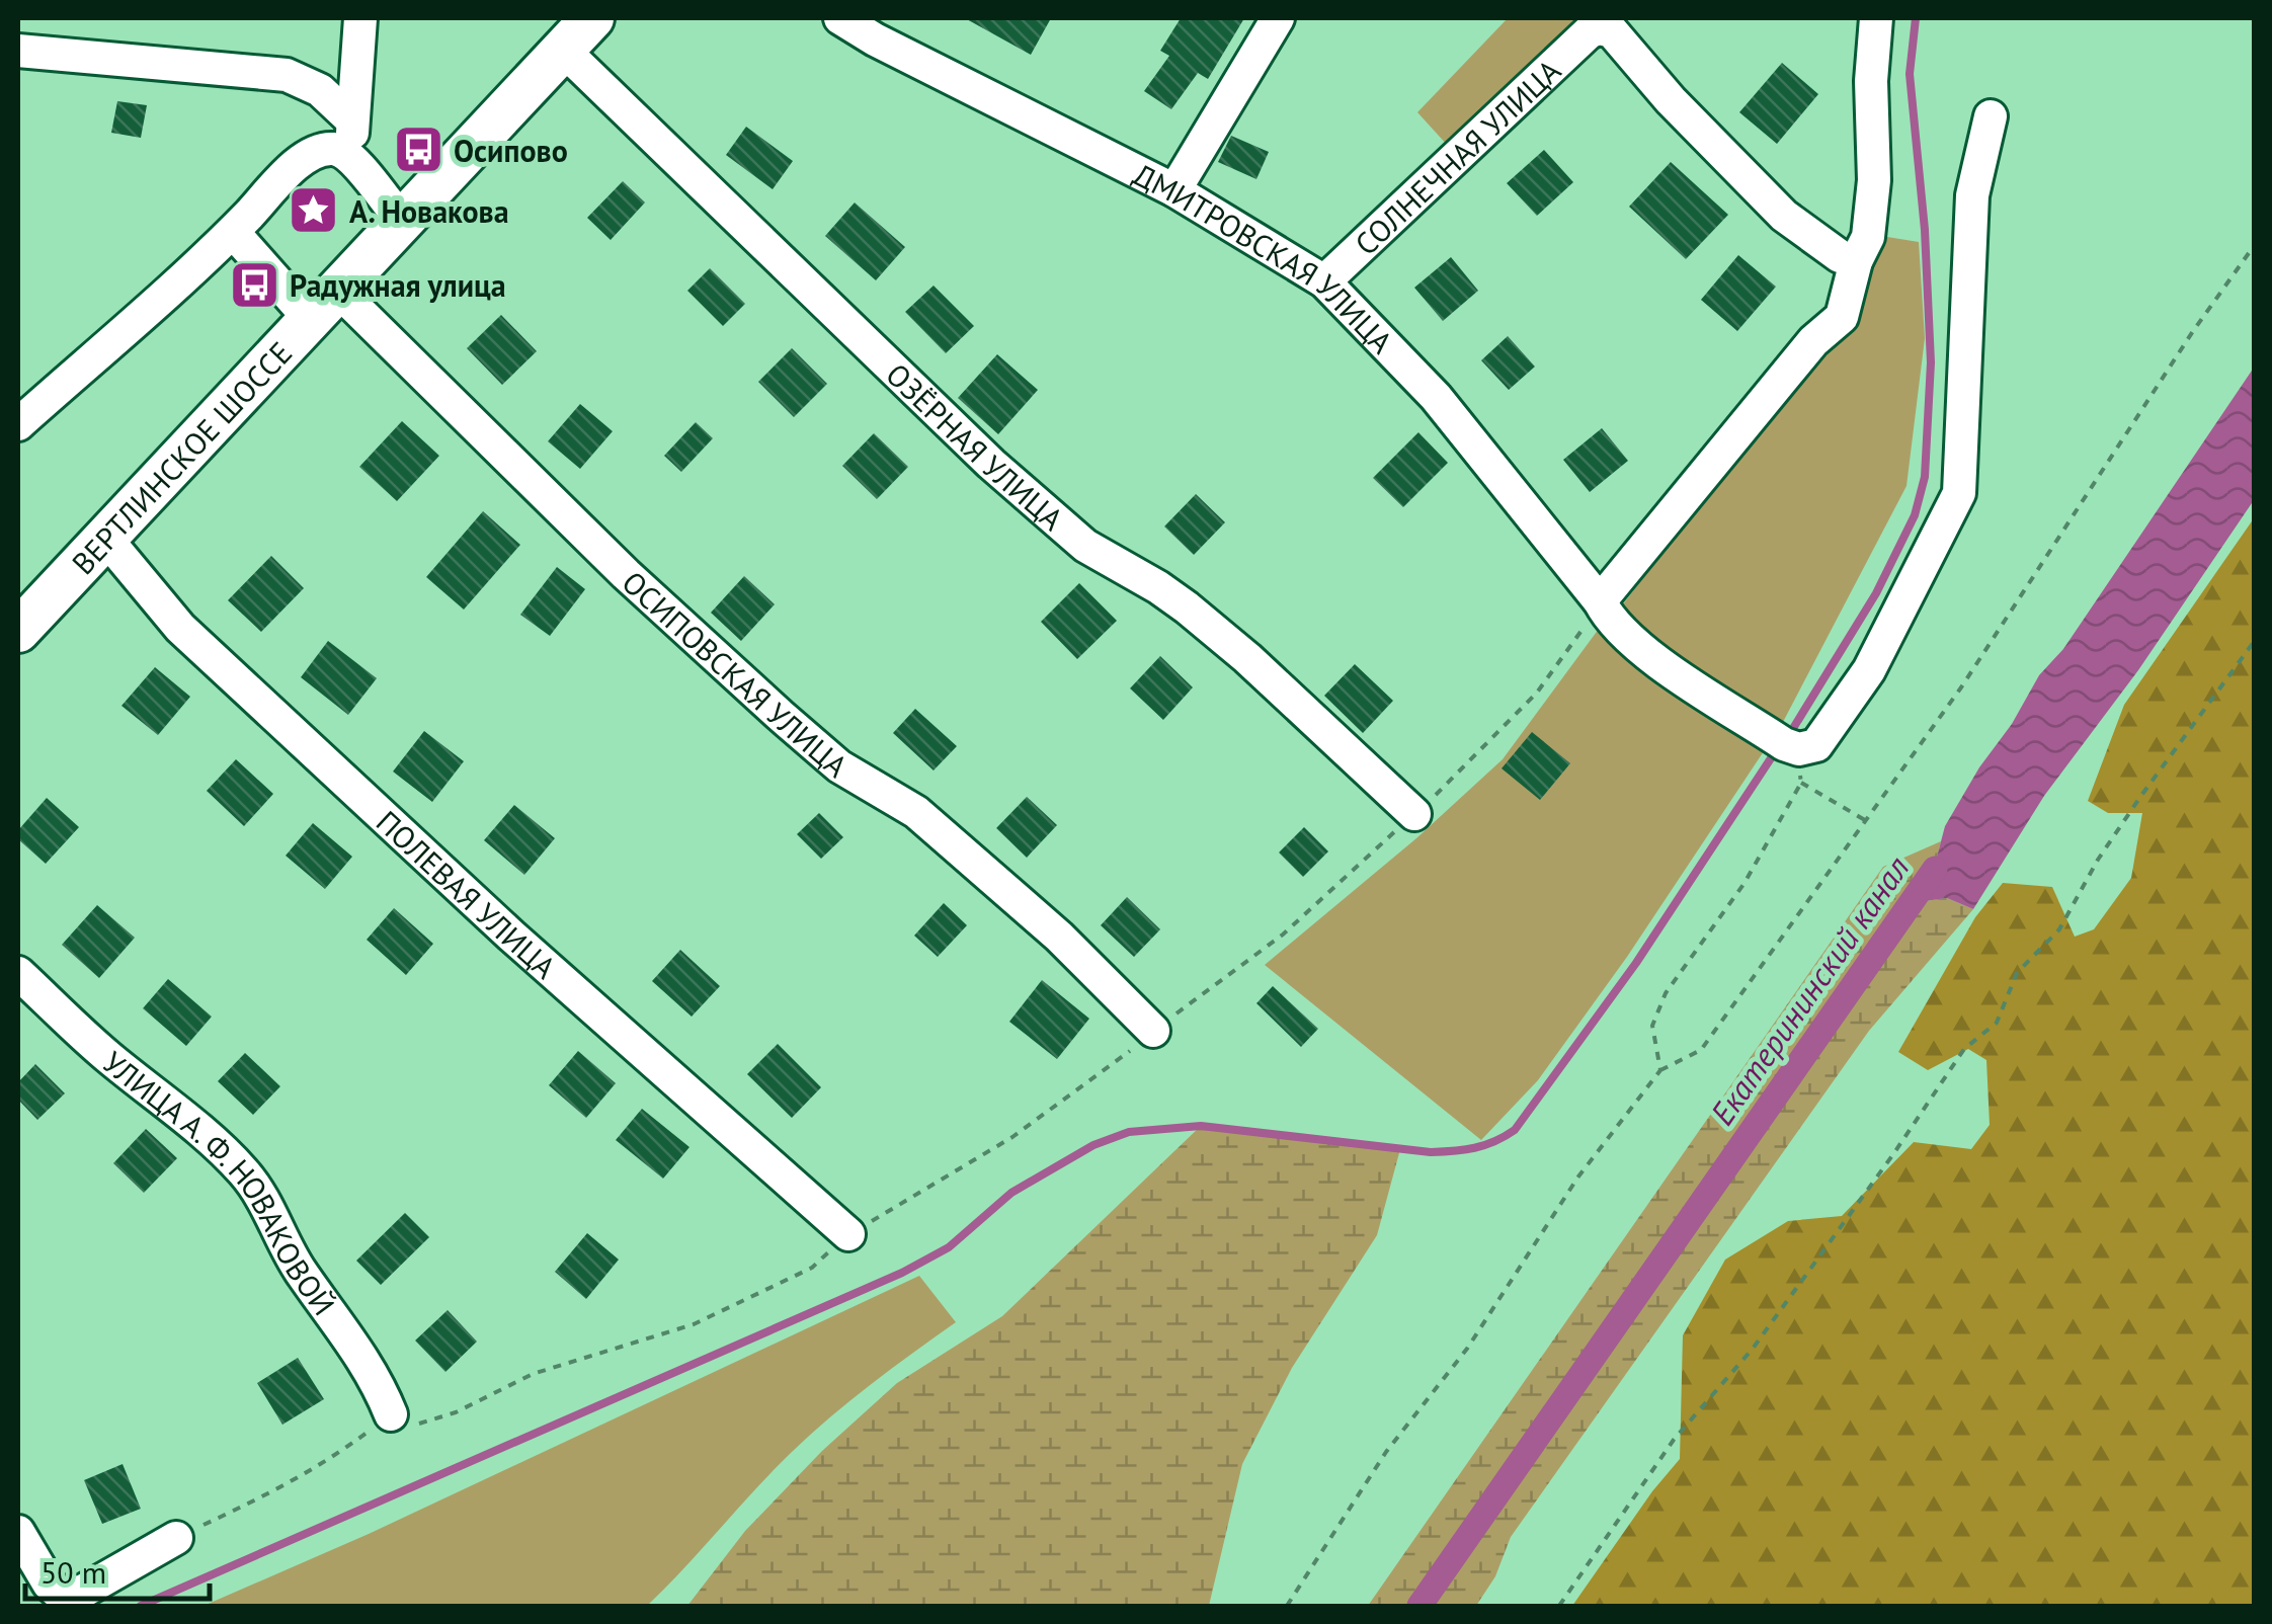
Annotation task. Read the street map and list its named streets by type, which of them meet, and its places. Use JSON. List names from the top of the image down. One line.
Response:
{"streets":{"main road":["ВЕРТЛИНСКОЕ ШОССЕ"],"street":["СОЛНЕЧНАЯ УЛИЦА","ДМИТРОВСКАЯ УЛИЦА","ОЗЁРНАЯ УЛИЦА","ОСИПОВСКАЯ УЛИЦА","ПОЛЕВАЯ УЛИЦА","УЛИЦА А. Ф. НОВАКОВОЙ"]},"crossings":[["СОЛНЕЧНАЯ УЛИЦА","ДМИТРОВСКАЯ УЛИЦА"],["ОЗЁРНАЯ УЛИЦА","ВЕРТЛИНСКОЕ ШОССЕ"],["ВЕРТЛИНСКОЕ ШОССЕ","ОСИПОВСКАЯ УЛИЦА"],["ВЕРТЛИНСКОЕ ШОССЕ","ПОЛЕВАЯ УЛИЦА"]],"water":["Екатерининский канал"],"places":{"bus stop":["Осипово","Радужная улица"],"place":["А. Новакова"]},"scale_bar":"50 m"}
